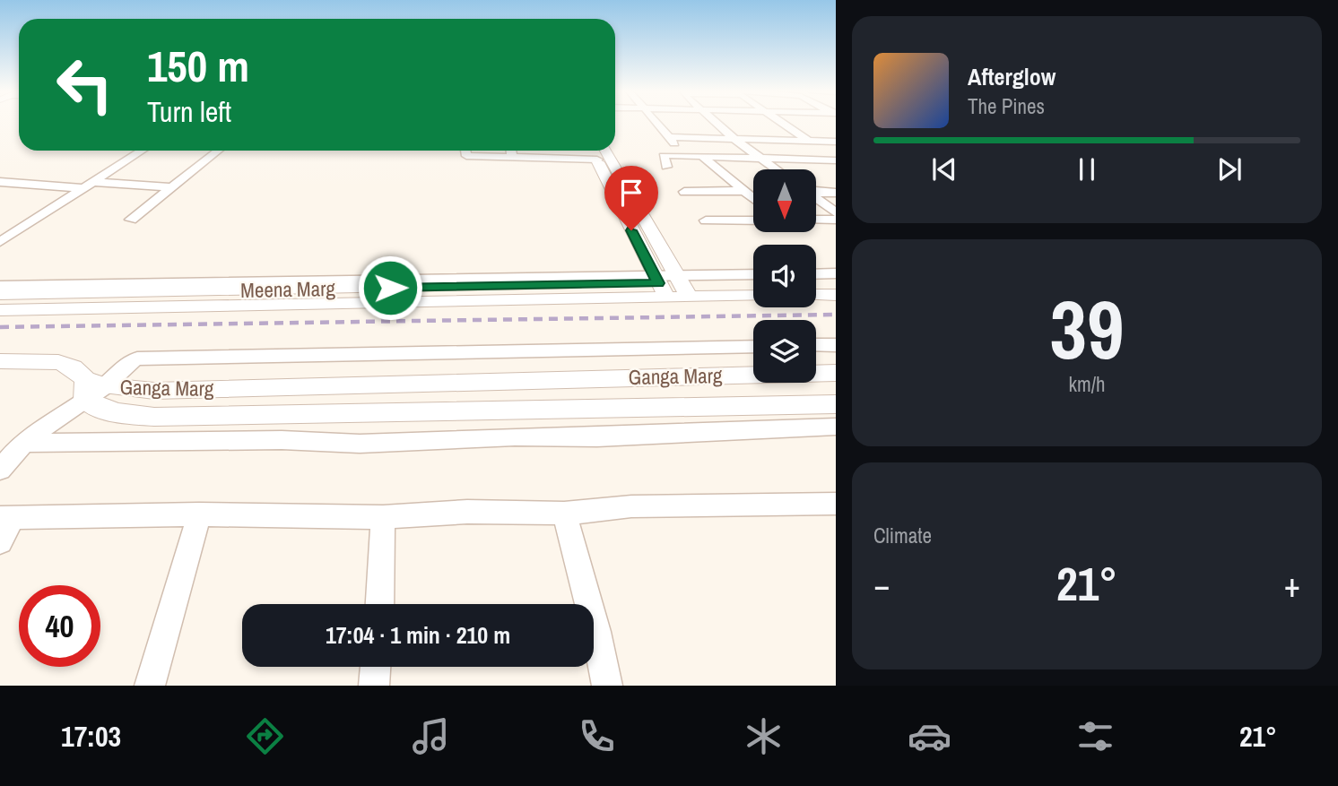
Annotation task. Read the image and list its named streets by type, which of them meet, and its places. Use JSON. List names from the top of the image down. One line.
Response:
{"streets":{"street":["Meena Marg","Ganga Marg"]},"north":"bottom","page":{"turn":["150 m","Turn left"],"song":["Afterglow","The Pines"],"tile":[["39","km/h"],"Climate"],"heat":["−","21°","+"],"limit":"40","trip":"17:04 · 1 min · 210 m","tabs":["17:03","21°"]}}
